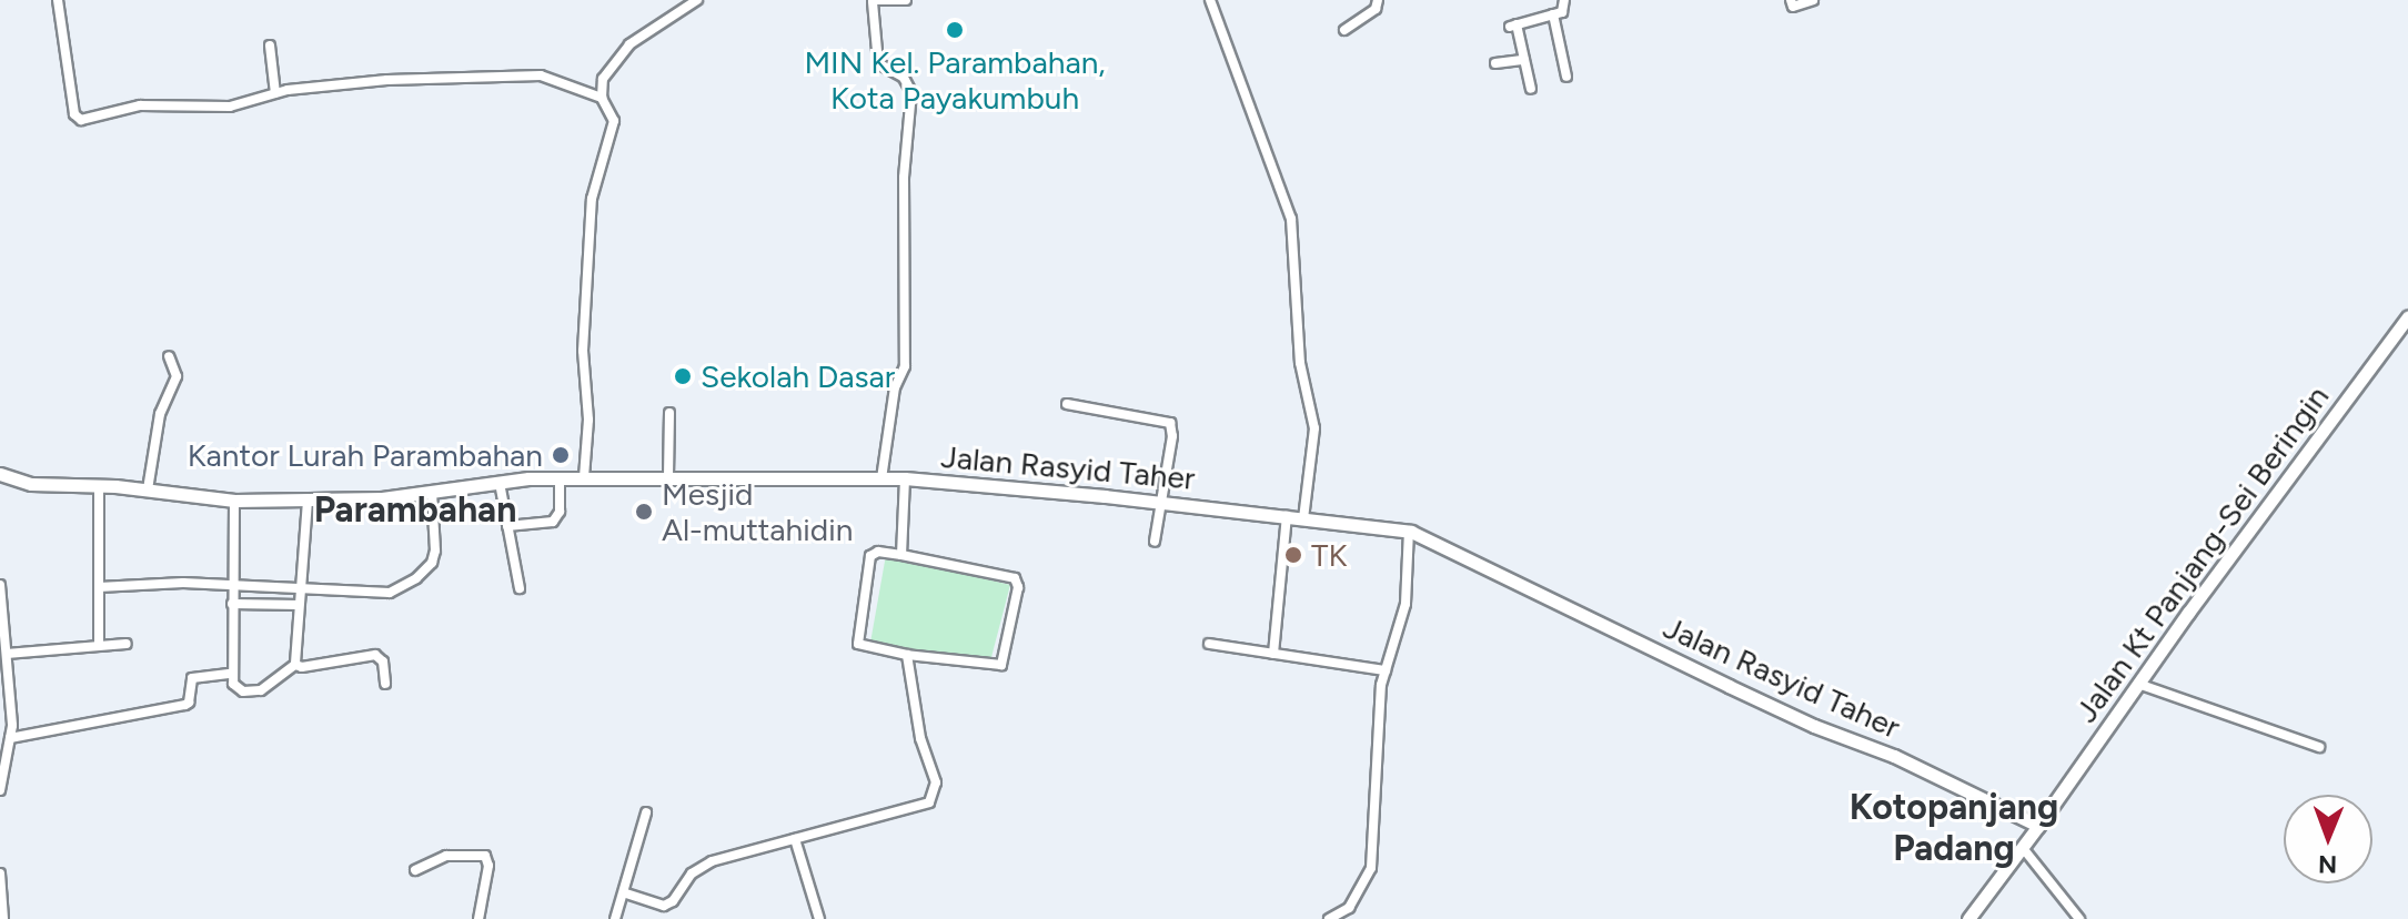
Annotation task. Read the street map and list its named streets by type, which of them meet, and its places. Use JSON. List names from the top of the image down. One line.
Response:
{"streets":{"street":["Jalan Rasyid Taher","Jalan Kt Panjang-Sei Beringin"]},"crossings":[["Jalan Rasyid Taher","Jalan Kt Panjang-Sei Beringin"]],"districts":["Parambahan","Kotopanjang Padang"],"places":["MIN Kel. Parambahan, Kota Payakumbuh","Sekolah Dasar","Kantor Lurah Parambahan","Mesjid Al-muttahidin","TK"],"north":"bottom"}
